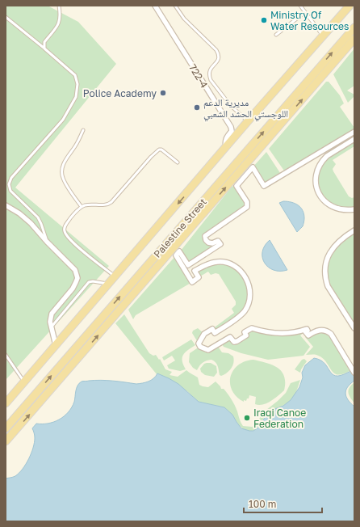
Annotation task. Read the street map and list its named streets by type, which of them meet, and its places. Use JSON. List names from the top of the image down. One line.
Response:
{"streets":{"main road":["Palestine Street"],"street":["722-4"]},"crossings":[["722-4","Palestine Street"]],"places":["Ministry Of Water Resources","Police Academy","مديرية الدعم اللوجستي الحشد الشعبي","Iraqi Canoe Federation"],"scale_bar":"100 m"}
